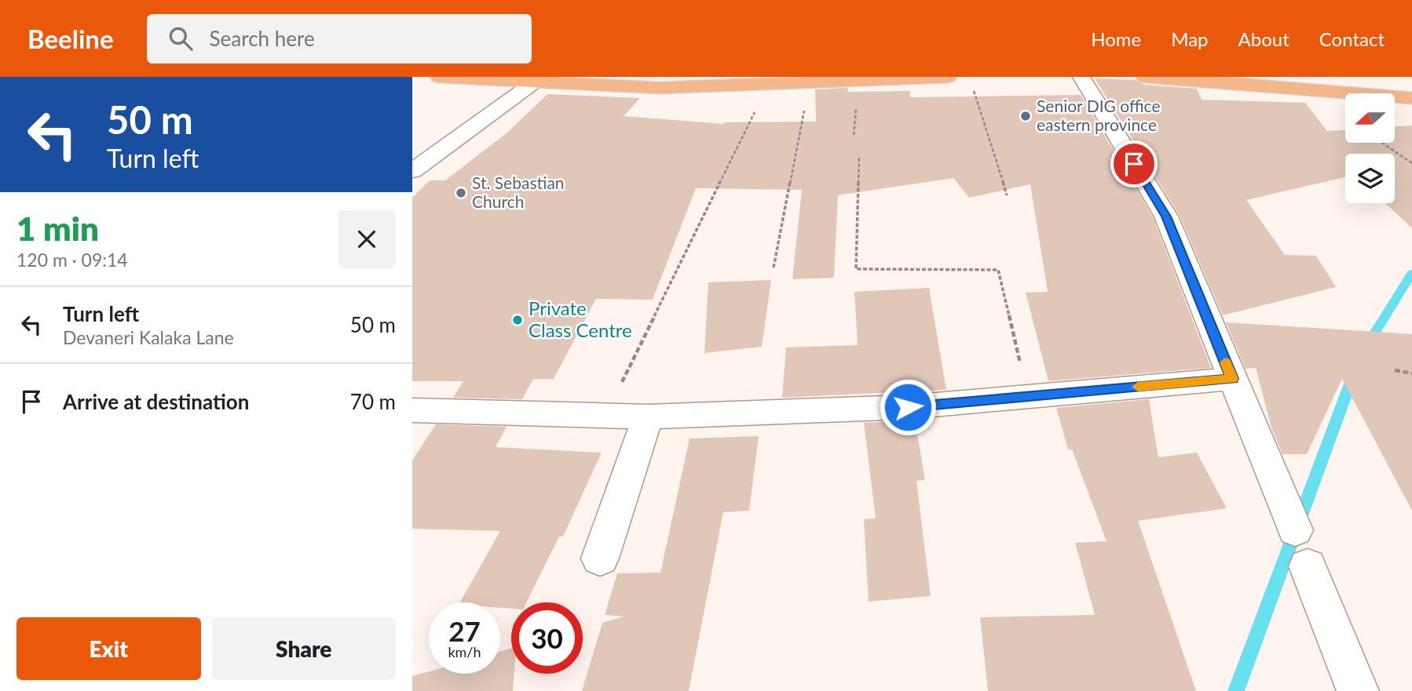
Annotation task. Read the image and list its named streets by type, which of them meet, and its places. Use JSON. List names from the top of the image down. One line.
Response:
{"places":["Senior DIG office eastern province","St. Sebastian Church","Private Class Centre"],"north":"left","page":{"header":"Beeline","search":"Search here","nav":["Home","Map","About","Contact"],"turn":["50 m","Turn left"],"heading":["1 min","120 m · 09:14"],"list":[{"name":"Turn left","note":"Devaneri Kalaka Lane","value":"50 m"},{"name":"Arrive at destination","value":"70 m"}],"speed":"27 km/h","limit":"30","buttons":["Exit","Share"]}}
